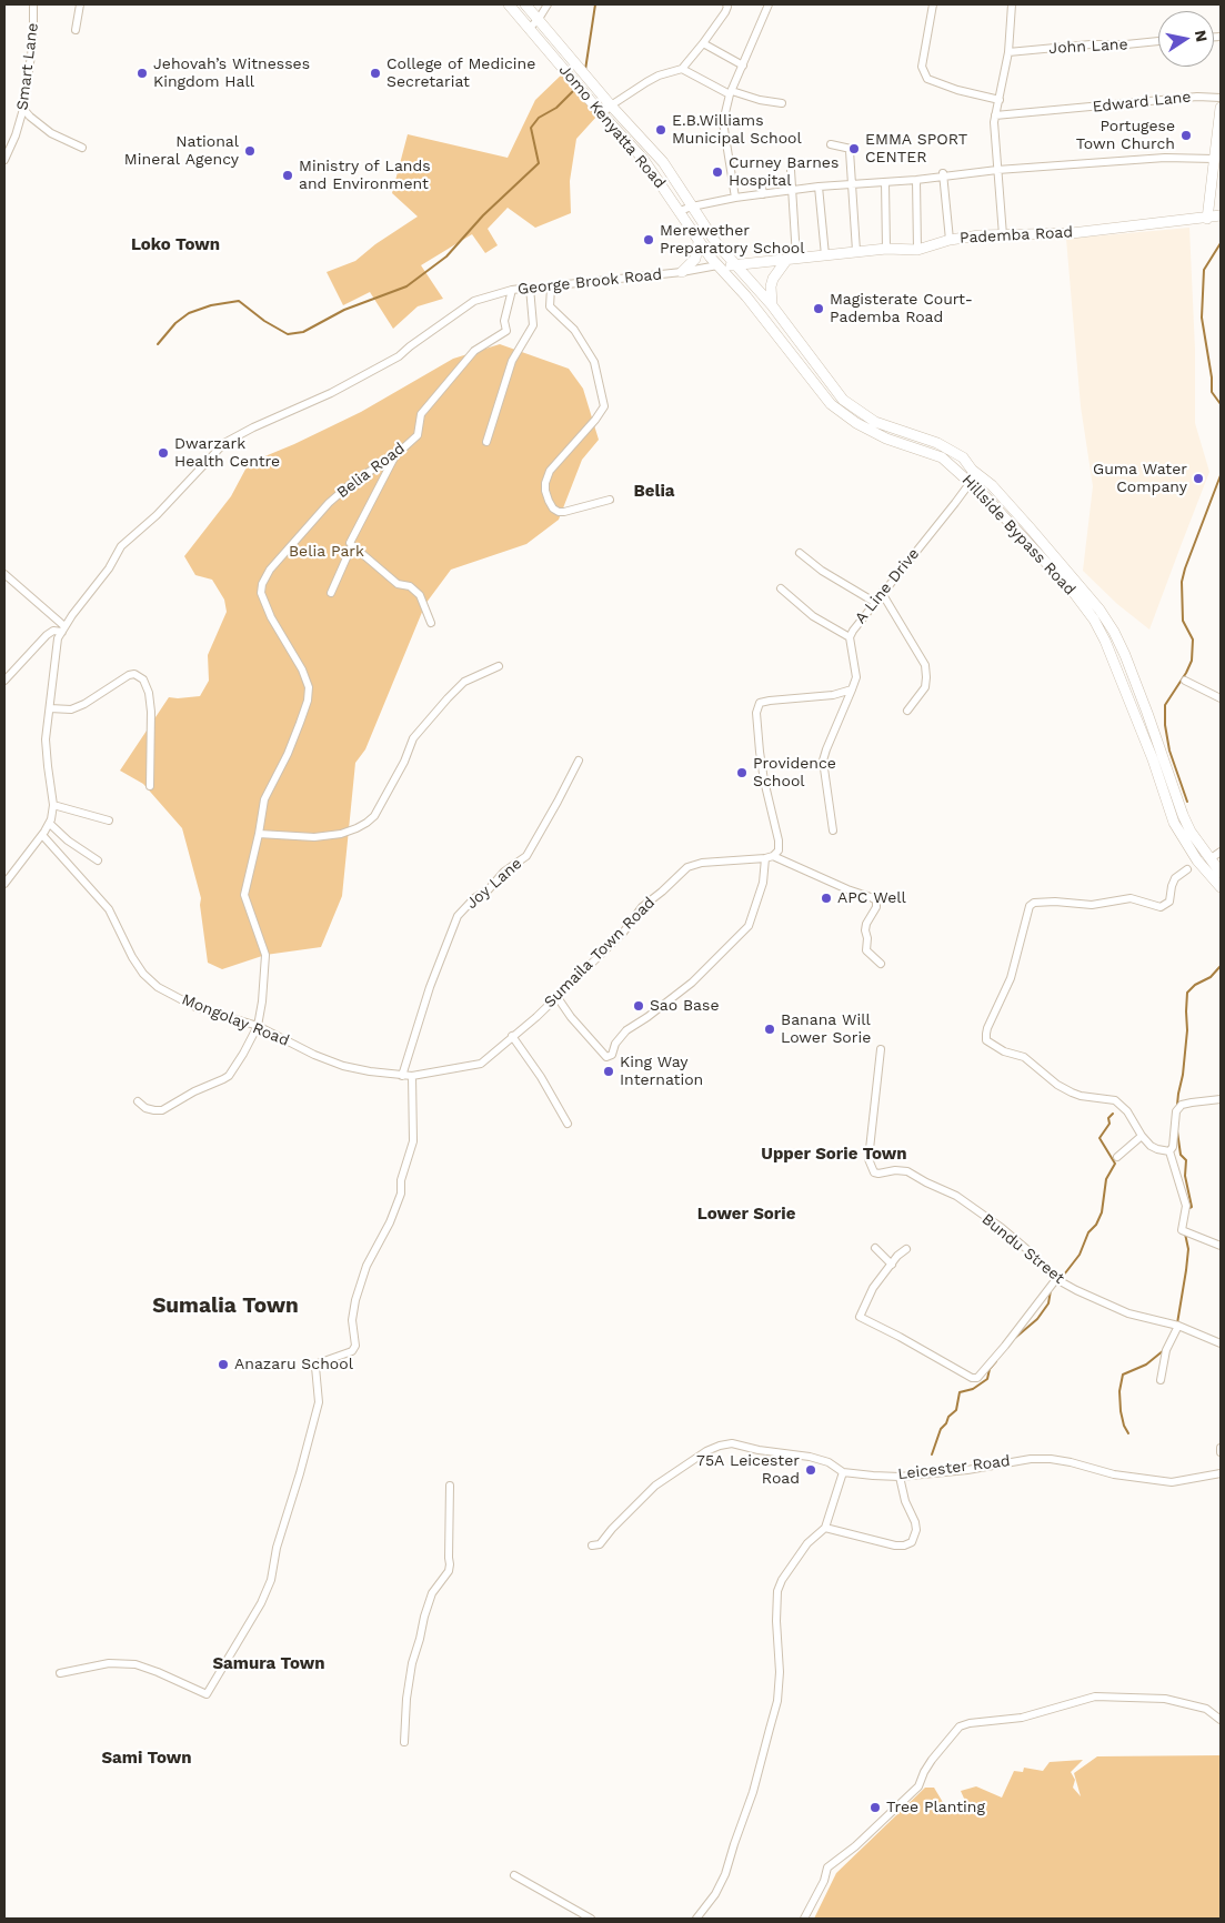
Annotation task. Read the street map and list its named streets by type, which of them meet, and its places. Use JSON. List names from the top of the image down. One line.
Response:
{"streets":{"main road":["Jomo Kenyatta Road","Pademba Road","Hillside Bypass Road"],"street":["John Lane","Smart Lane","Edward Lane","George Brook Road","Belia Road","A Line Drive","Joy Lane","Sumaila Town Road","Mongolay Road","Bundu Street","Leicester Road"]},"crossings":[["Jomo Kenyatta Road","George Brook Road"],["Jomo Kenyatta Road","Hillside Bypass Road"],["George Brook Road","Belia Road"],["George Brook Road","Hillside Bypass Road"],["George Brook Road","Mongolay Road"],["Hillside Bypass Road","A Line Drive"],["Joy Lane","Sumaila Town Road"],["Joy Lane","Mongolay Road"],["Sumaila Town Road","Mongolay Road"]],"districts":["Loko Town","Belia","Upper Sorie Town","Lower Sorie","Sumalia Town","Samura Town","Sami Town"],"parks":["Belia Park"],"places":["Jehovah’s Witnesses Kingdom Hall","College of Medicine Secretariat","E.B.Williams Municipal School","Portugese Town Church","EMMA SPORT CENTER","National Mineral Agency","Curney Barnes Hospital","Ministry of Lands and Environment","Merewether Preparatory School","Magisterate Court- Pademba Road","Dwarzark Health Centre","Guma Water Company","Providence School","APC Well","Sao Base","Banana Will Lower Sorie","King Way Internation","Anazaru School","75A Leicester Road","Tree Planting"],"north":"right"}
